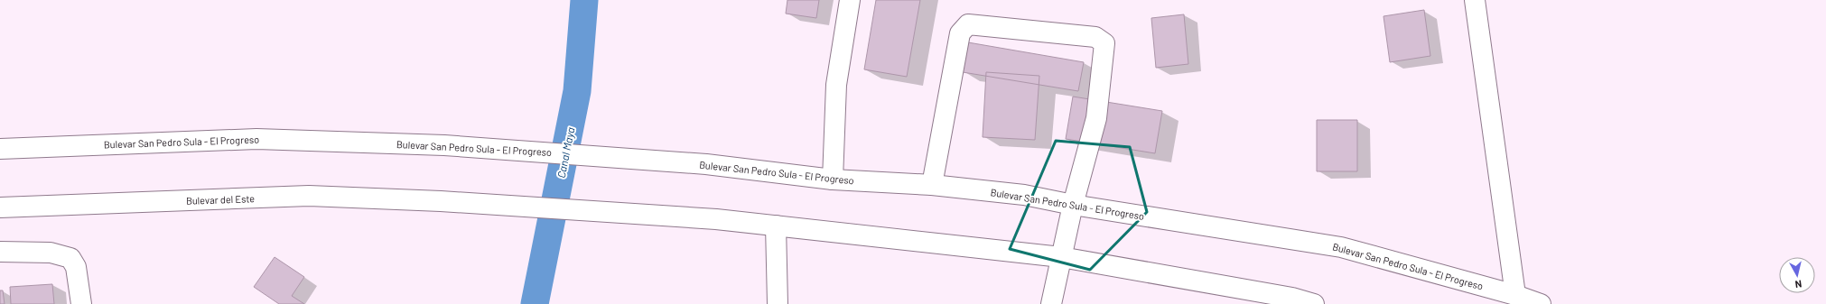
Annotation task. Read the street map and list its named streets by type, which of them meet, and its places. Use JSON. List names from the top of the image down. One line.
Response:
{"streets":{"main road":["Bulevar San Pedro Sula - El Progreso","Bulevar del Este"]},"water":["Canal Maya"],"north":"bottom"}
